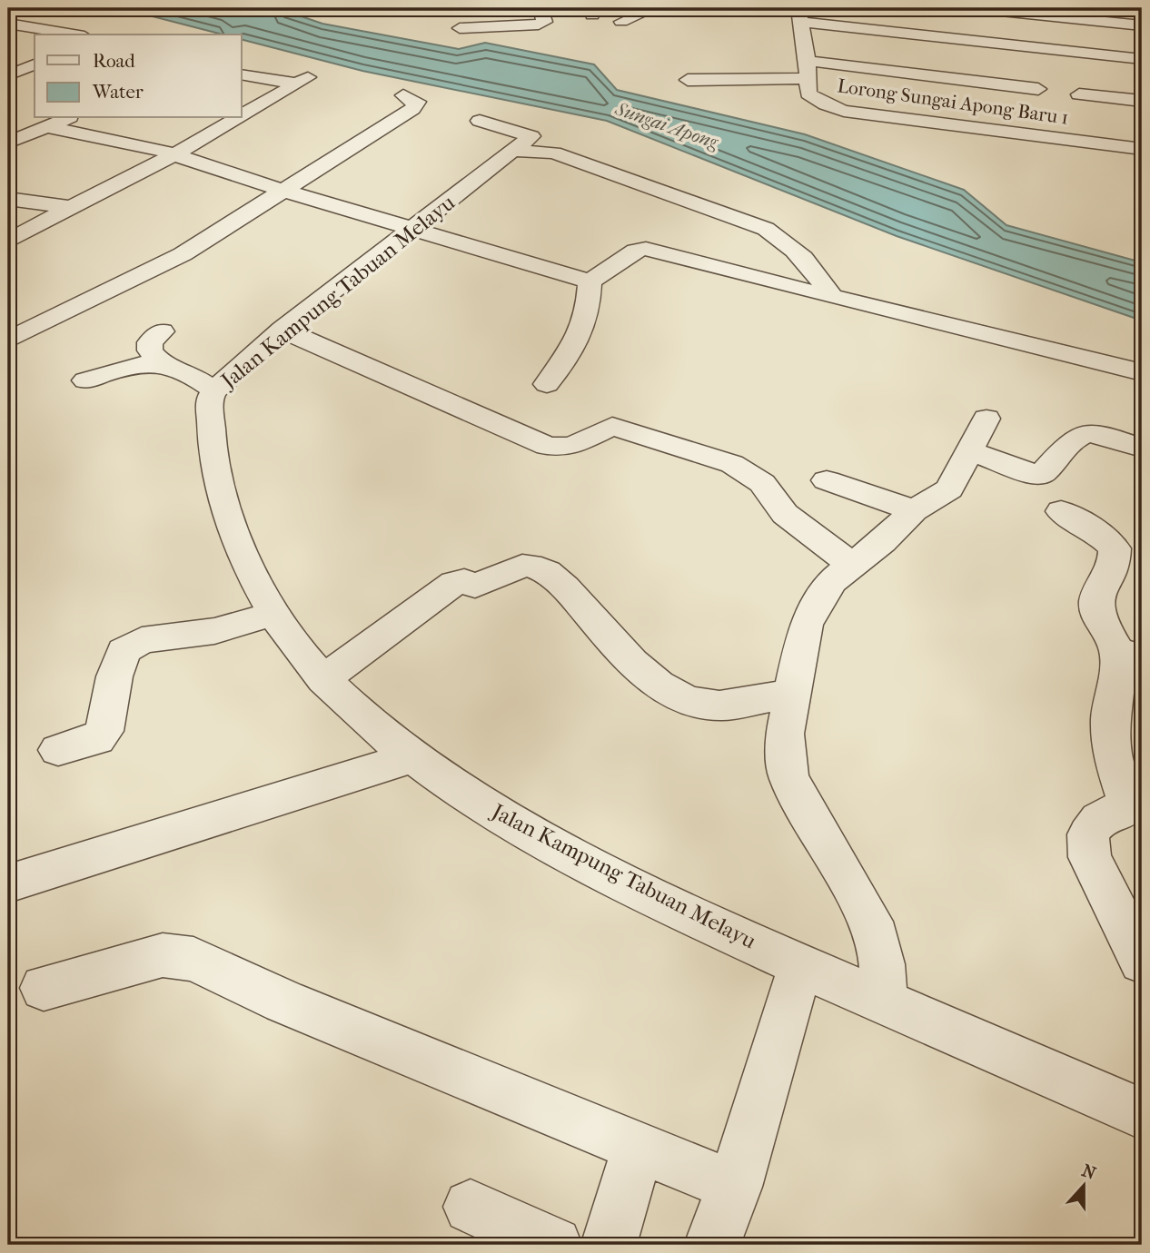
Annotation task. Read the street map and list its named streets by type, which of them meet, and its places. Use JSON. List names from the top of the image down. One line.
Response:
{"streets":{"street":["Lorong Sungai Apong Baru 1","Jalan Kampung Tabuan Melayu"]},"water":["Sungai Apong"],"legend":["Road","Water"],"north":"top"}
